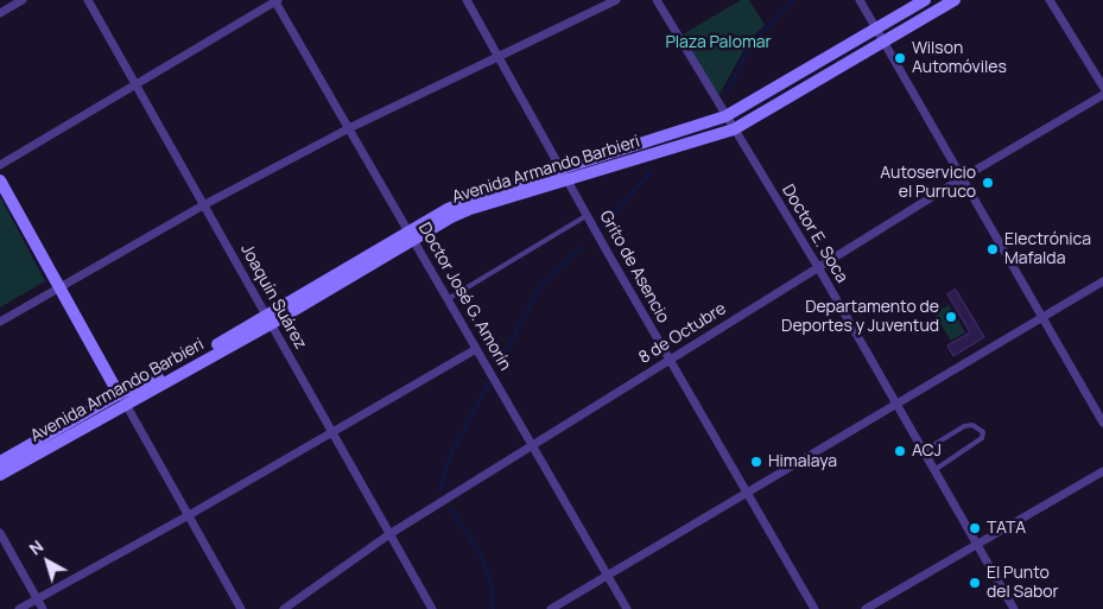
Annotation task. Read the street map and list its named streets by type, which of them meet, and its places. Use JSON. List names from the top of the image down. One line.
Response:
{"streets":{"street":["Avenida Armando Barbieri","Doctor E. Soca","Grito de Asencio","Joaquín Suárez","Doctor José G. Amorín","8 de Octubre"]},"crossings":[["Avenida Armando Barbieri","Doctor E. Soca"],["Avenida Armando Barbieri","Grito de Asencio"],["Avenida Armando Barbieri","Joaquín Suárez"],["Avenida Armando Barbieri","Doctor José G. Amorín"],["Doctor E. Soca","8 de Octubre"],["Grito de Asencio","8 de Octubre"],["Joaquín Suárez","8 de Octubre"],["Doctor José G. Amorín","8 de Octubre"]],"parks":["Plaza Palomar"],"places":["Wilson Automóviles","Autoservicio el Purruco","Electrónica Mafalda","Departamento de Deportes y Juventud","ACJ","Himalaya","TATA","El Punto del Sabor"],"north":"top left"}
